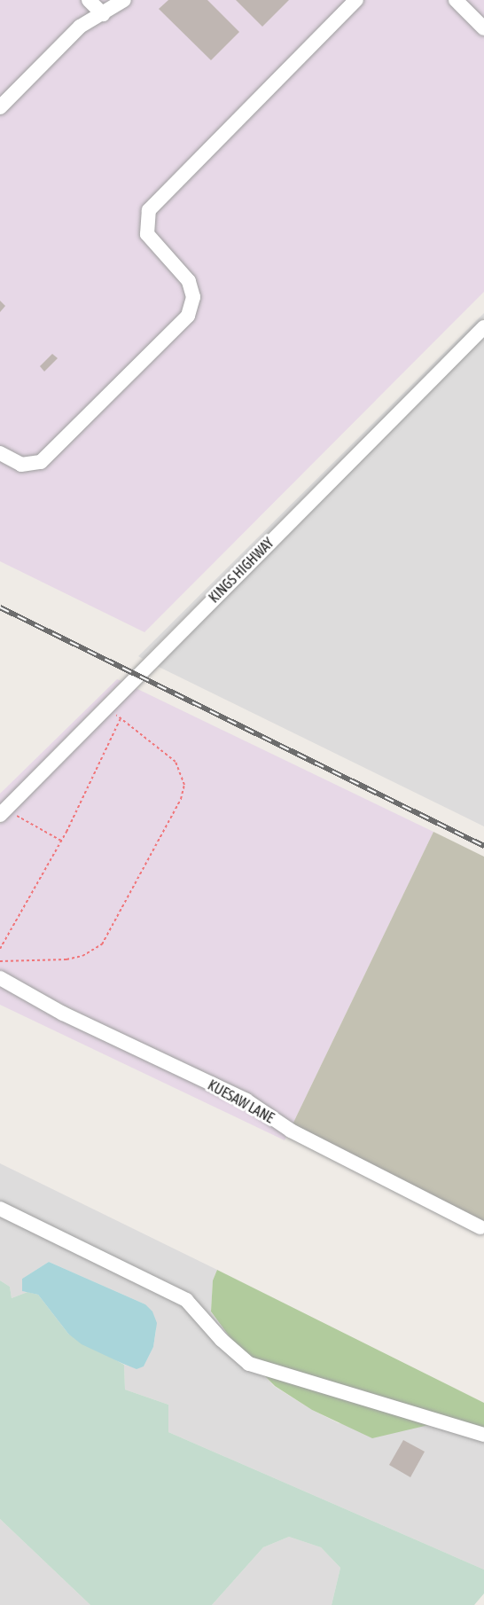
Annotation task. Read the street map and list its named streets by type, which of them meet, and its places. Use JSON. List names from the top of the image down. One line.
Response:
{"streets":{"street":["KINGS HIGHWAY","KUESAW LANE"]}}
